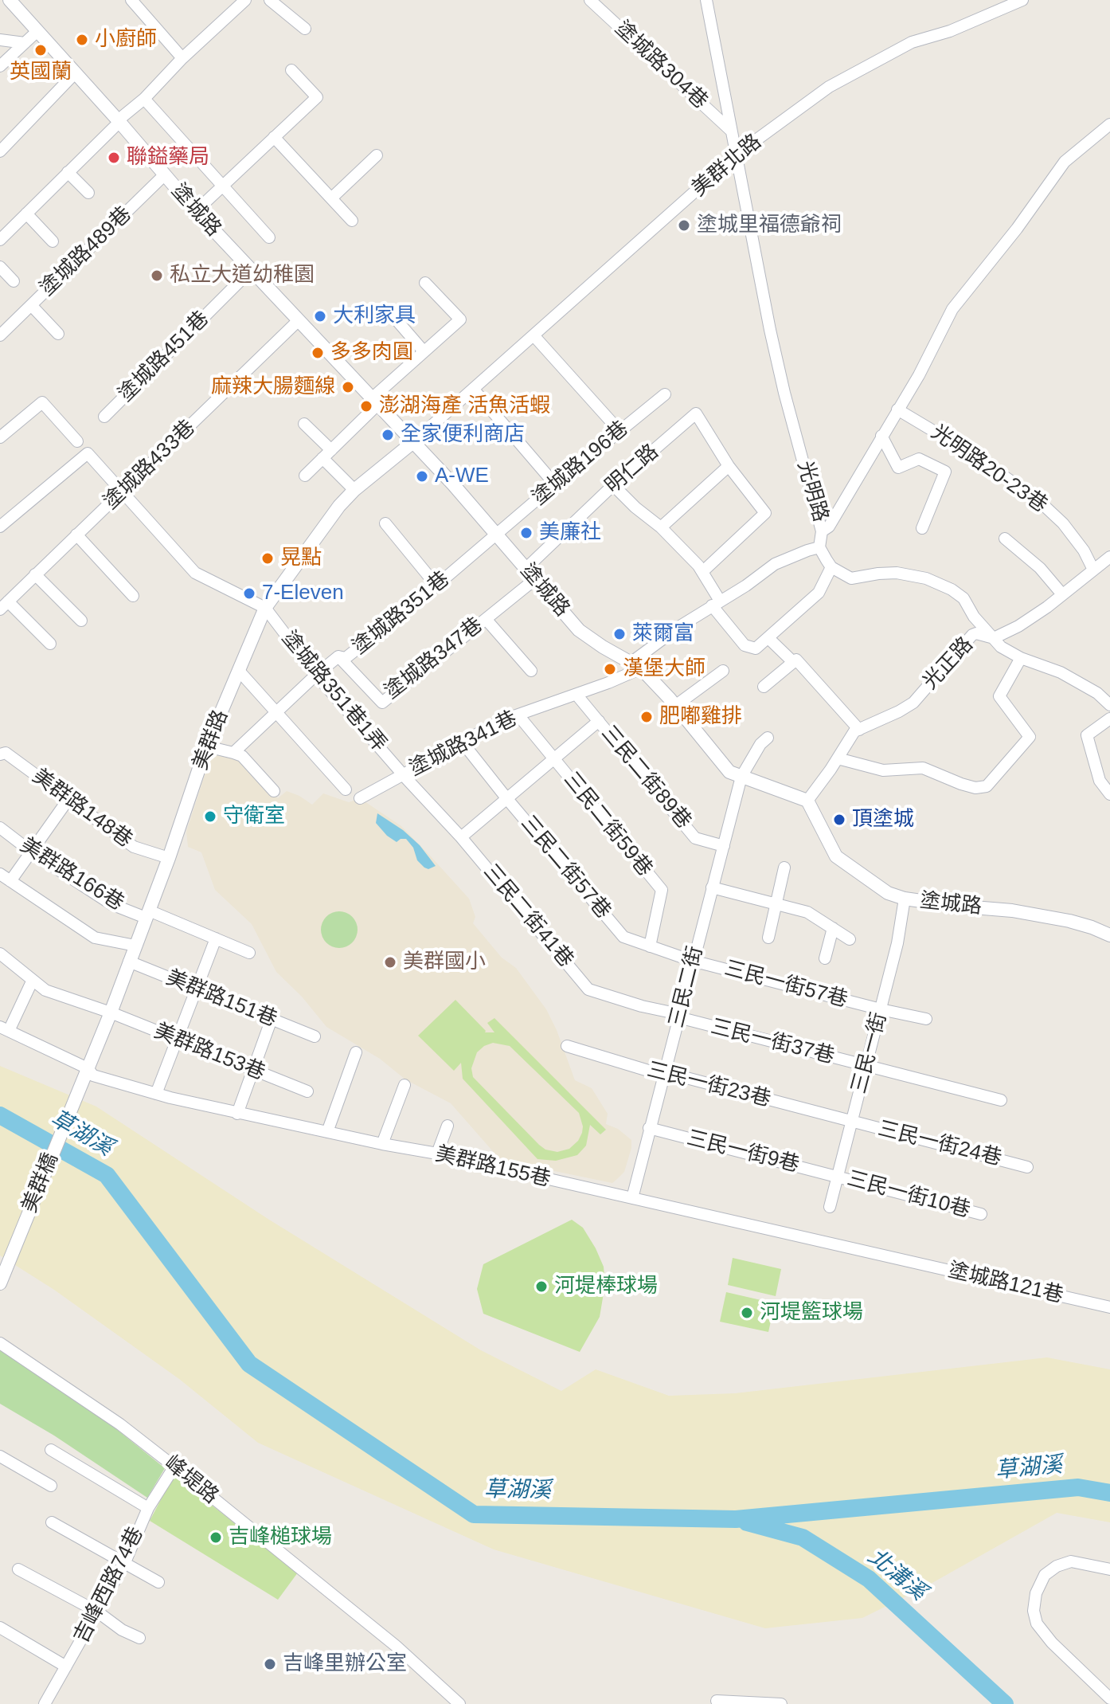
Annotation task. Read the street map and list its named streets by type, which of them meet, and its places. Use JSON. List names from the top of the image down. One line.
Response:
{"streets":{"street":["塗城路304巷","美群北路","塗城路","塗城路489巷","塗城路451巷","塗城路196巷","塗城路433巷","明仁路","光明路20-23巷","光明路","塗城路351巷","塗城路347巷","光正路","塗城路351巷1弄","美群路","塗城路341巷","三民二街89巷","美群路148巷","三民二街59巷","三民二街57巷","美群路166巷","三民二街41巷","三民一街57巷","三民二街","美群路151巷","三民一街37巷","美群路153巷","三民一街","三民一街23巷","三民一街24巷","三民一街9巷","美群路155巷","美群橋","三民一街10巷","塗城路121巷","峰堤路","吉峰西路74巷"]},"crossings":[["塗城路304巷","光明路"],["美群北路","塗城路"],["美群北路","光明路"],["美群北路","美群路"],["塗城路","塗城路489巷"],["塗城路","塗城路451巷"],["塗城路","塗城路196巷"],["塗城路","塗城路433巷"],["塗城路","明仁路"],["塗城路","塗城路351巷"],["塗城路","塗城路347巷"],["塗城路","光正路"],["塗城路","美群路"],["塗城路","塗城路341巷"],["塗城路","三民二街"],["塗城路","三民一街"],["塗城路196巷","塗城路351巷"],["明仁路","塗城路347巷"],["光明路20-23巷","光明路"],["光明路20-23巷","光正路"],["塗城路351巷","塗城路347巷"],["塗城路351巷","塗城路351巷1弄"],["塗城路351巷1弄","美群路"],["塗城路351巷1弄","塗城路341巷"],["塗城路351巷1弄","三民二街41巷"],["美群路","美群路148巷"],["美群路","美群路166巷"],["美群路","美群路151巷"],["美群路","美群路153巷"],["美群路","美群路155巷"],["美群路","美群橋"],["塗城路341巷","三民二街89巷"],["塗城路341巷","三民二街59巷"],["塗城路341巷","三民二街57巷"],["塗城路341巷","三民二街41巷"],["三民二街89巷","三民二街"],["三民二街59巷","三民二街57巷"],["三民二街57巷","三民一街57巷"],["三民二街57巷","三民二街"],["三民二街41巷","三民二街"],["三民二街41巷","三民一街37巷"],["三民一街57巷","三民二街"],["三民一街57巷","三民一街"],["三民二街","三民一街37巷"],["三民二街","三民一街23巷"],["三民二街","三民一街9巷"],["三民二街","美群路155巷"],["三民一街37巷","三民一街"],["三民一街","三民一街23巷"],["三民一街","三民一街24巷"],["三民一街","三民一街9巷"],["三民一街","三民一街10巷"],["三民一街23巷","三民一街24巷"],["三民一街9巷","三民一街10巷"],["美群路155巷","塗城路121巷"],["峰堤路","吉峰西路74巷"]],"water":["草湖溪","北溝溪"],"places":["小廚師","英國蘭","聯鎰藥局","塗城里福德爺祠","私立大道幼稚園","大利家具","多多肉圓","麻辣大腸麵線","澎湖海產 活魚活蝦","全家便利商店","A-WE","美廉社","晃點","7-Eleven","萊爾富","漢堡大師","肥嘟雞排","守衛室","頂塗城","美群國小","河堤棒球場","河堤籃球場","吉峰槌球場","吉峰里辦公室"]}
